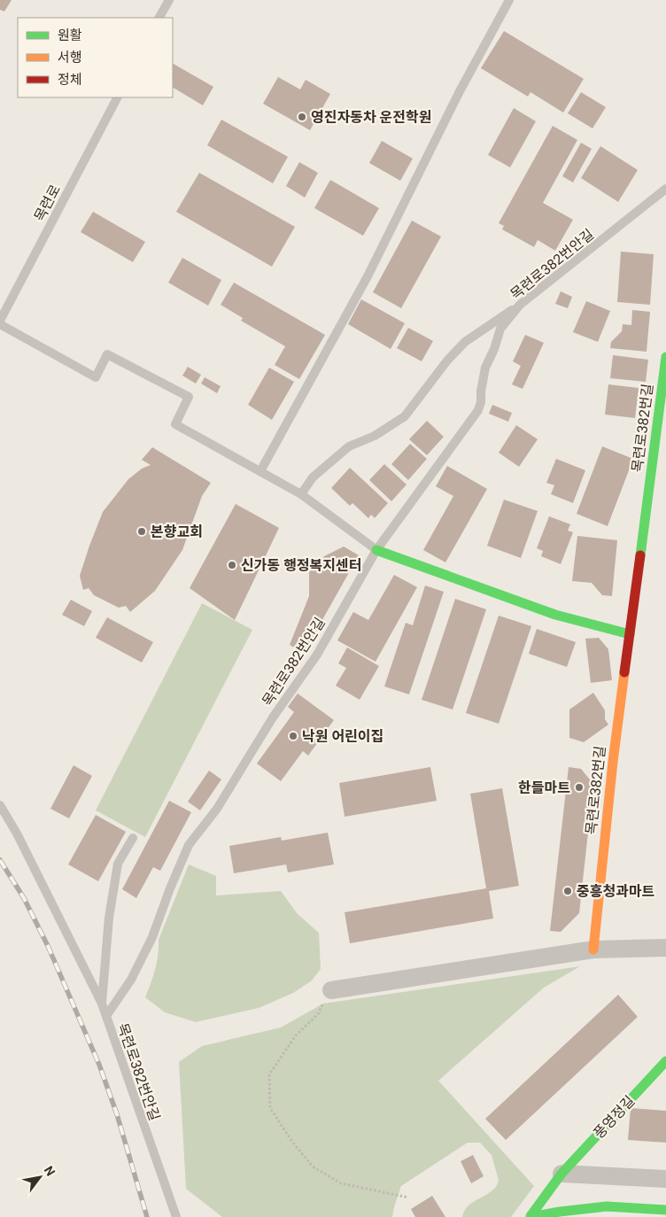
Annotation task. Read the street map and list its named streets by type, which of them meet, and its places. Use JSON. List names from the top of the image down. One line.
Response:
{"streets":{"street":["목련로382번길","풍영정길"],"lane":["목련로","목련로382번안길"]},"places":["영진자동차 운전학원","본향교회","신가동 행정복지센터","낙원 어린이집","한들마트","중흥청과마트"],"legend":["원활","서행","정체"],"north":"top right"}
